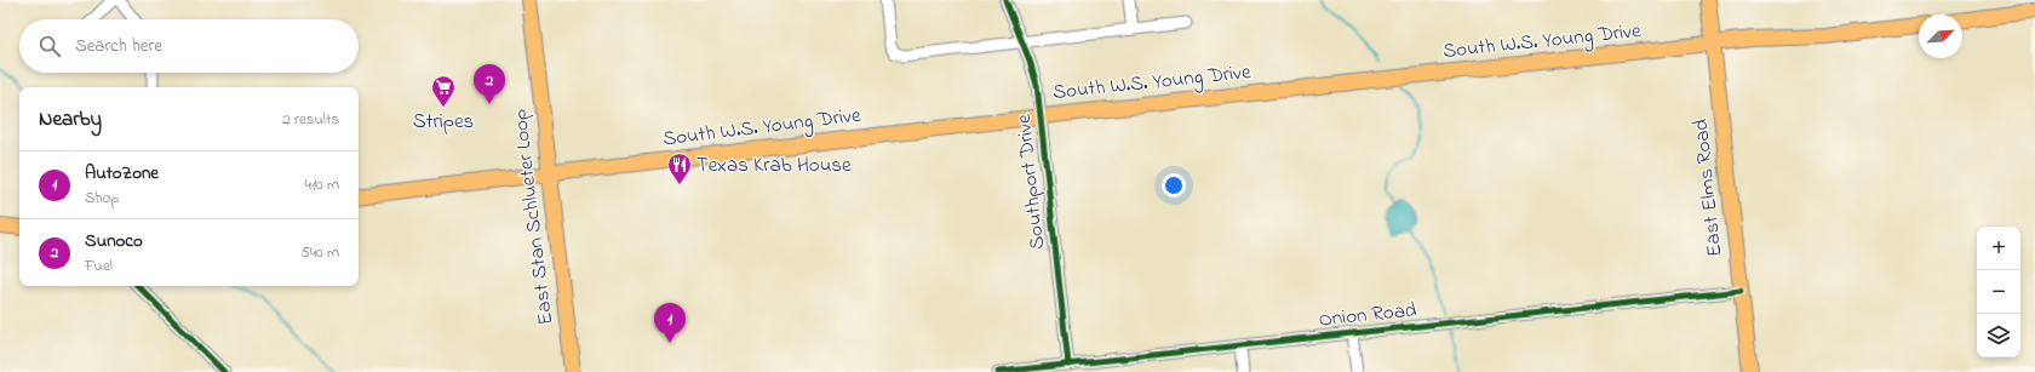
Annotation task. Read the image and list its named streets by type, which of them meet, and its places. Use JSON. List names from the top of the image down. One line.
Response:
{"streets":{"main road":["South W.S. Young Drive","East Elms Road","East Stan Schlueter Loop"],"street":["Southport Drive","Onion Road"]},"crossings":[["South W.S. Young Drive","Southport Drive"],["South W.S. Young Drive","East Elms Road"],["South W.S. Young Drive","East Stan Schlueter Loop"],["Southport Drive","Onion Road"],["East Elms Road","Onion Road"]],"places":{"supermarket":["Stripes"],"restaurant":["Texas Krab House"]},"north":"top right","page":{"search":"Search here","pins":["2","1"],"heading":["Nearby","2 results"],"list":[{"mark":"1","name":"AutoZone","note":"Shop","value":"410 m"},{"mark":"2","name":"Sunoco","note":"Fuel","value":"540 m"}],"map_buttons":["+","−"]}}
